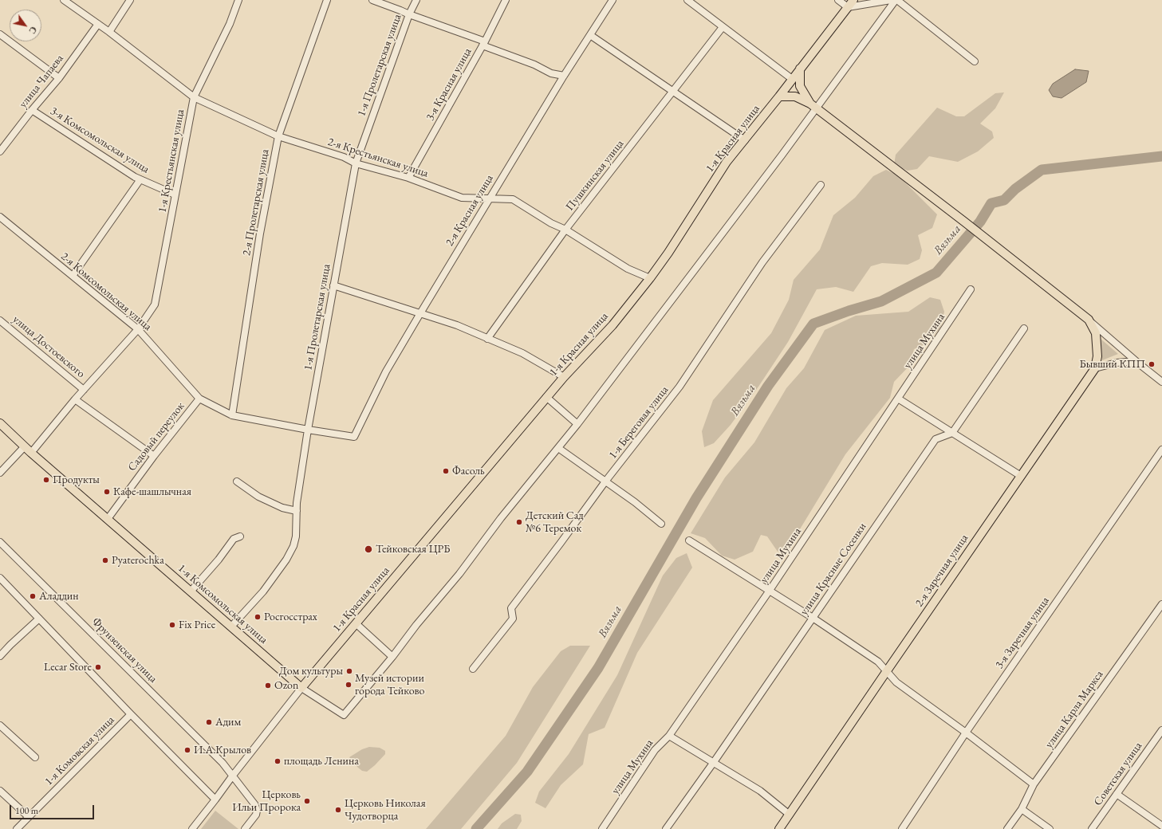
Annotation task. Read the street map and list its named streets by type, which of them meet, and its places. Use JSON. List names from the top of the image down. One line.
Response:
{"streets":{"main road":["1-я Красная улица","2-я Заречная улица","1-я Комсомольская улица"],"street":["1-я Пролетарская улица","улица Чапаева","3-я Красная улица","3-я Комсомольская улица","2-я Крестьянская улица","1-я Крестьянская улица","Пушкинская улица","2-я Пролетарская улица","2-я Красная улица","2-я Комсомольская улица","улица Мухина","улица Достоевского","1-я Береговая улица","Садовый переулок","улица Красные Сосенки","3-я Заречная улица","Фрунзенская улица","улица Карла Маркса","1-я Комовская улица","Советская улица"]},"crossings":[["1-я Пролетарская улица","2-я Крестьянская улица"],["1-я Пролетарская улица","2-я Комсомольская улица"],["1-я Пролетарская улица","1-я Комсомольская улица"],["улица Чапаева","3-я Комсомольская улица"],["улица Чапаева","2-я Крестьянская улица"],["3-я Красная улица","2-я Крестьянская улица"],["1-я Красная улица","2-я Крестьянская улица"],["1-я Красная улица","1-я Комсомольская улица"],["3-я Комсомольская улица","1-я Крестьянская улица"],["2-я Крестьянская улица","1-я Крестьянская улица"],["2-я Крестьянская улица","Пушкинская улица"],["2-я Крестьянская улица","2-я Пролетарская улица"],["2-я Крестьянская улица","2-я Красная улица"],["1-я Крестьянская улица","2-я Комсомольская улица"],["1-я Крестьянская улица","улица Достоевского"],["1-я Крестьянская улица","1-я Комсомольская улица"],["2-я Пролетарская улица","2-я Комсомольская улица"],["2-я Красная улица","2-я Комсомольская улица"],["2-я Комсомольская улица","Садовый переулок"],["Садовый переулок","1-я Комсомольская улица"]],"water":["Вязьма"],"places":["Бывший КПП","Фасоль","Продукты","Кафе-шашлычная","Детский Сад №6 Теремок","Тейковская ЦРБ","Pyaterochka","Аладдин","Росгосстрах","Fix Price","Lecar Store","Дом культуры","Музей истории города Тейково","Ozon","Адим","И.А.Крылов","площадь Ленина","Церковь Ильи Пророка","Церковь Николая Чудотворца"],"scale_bar":"100 m","north":"bottom right"}
